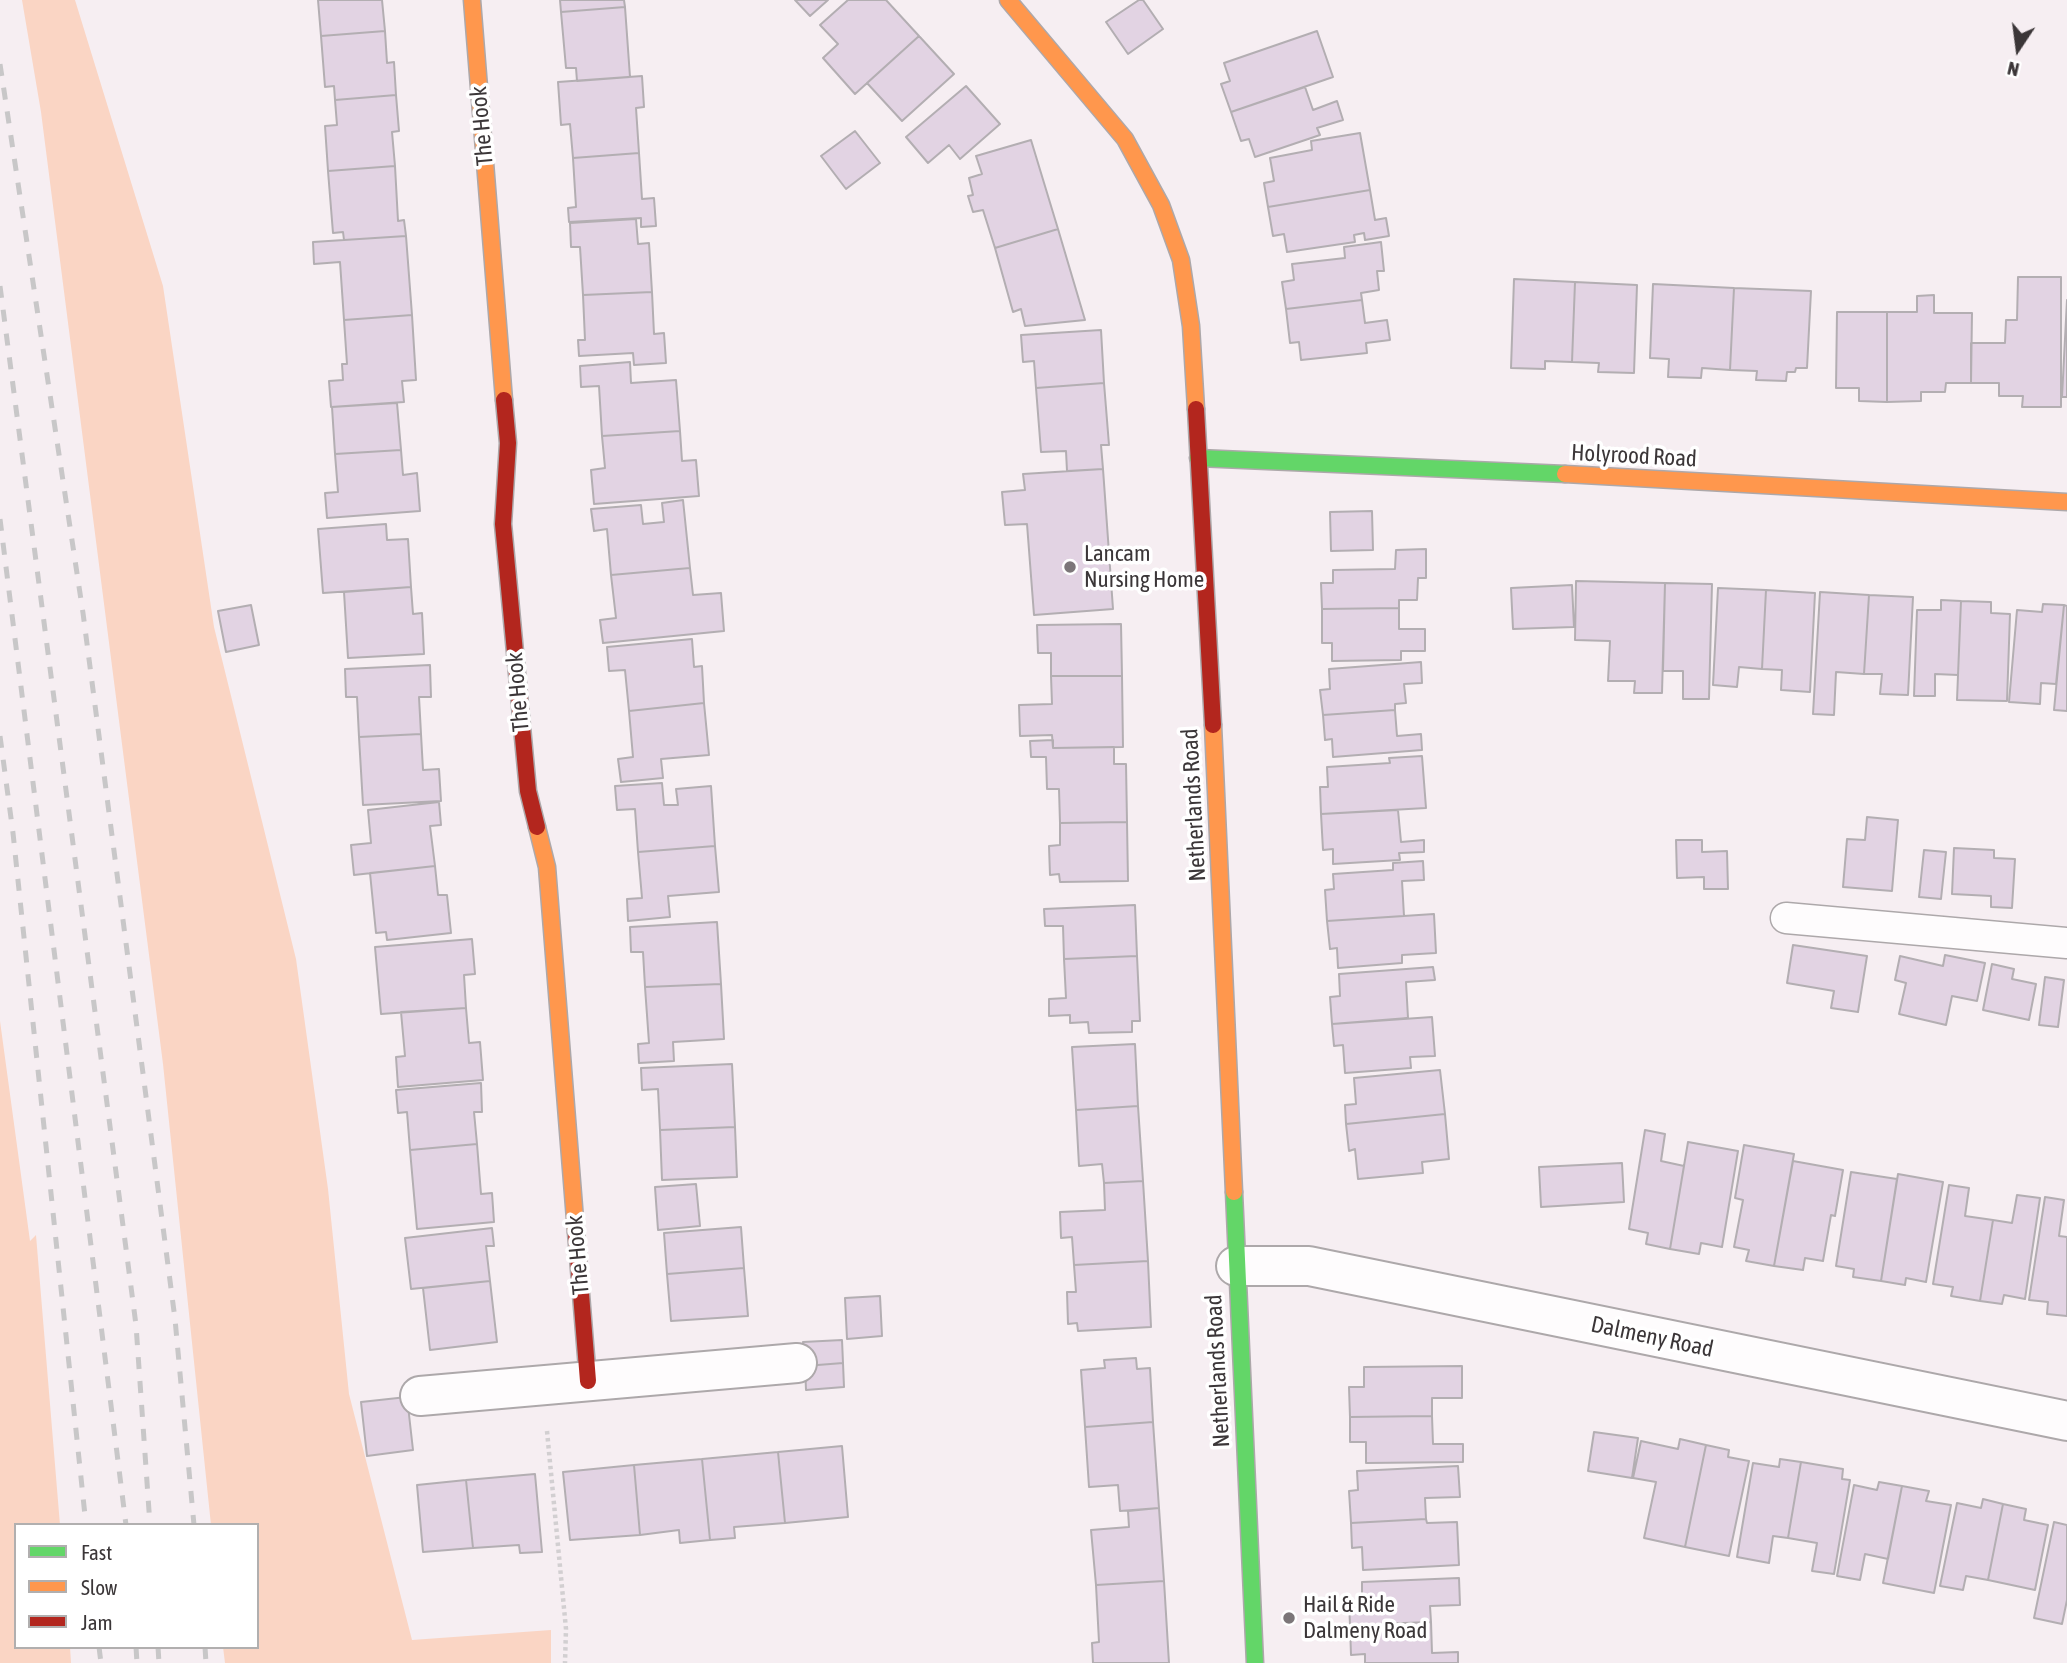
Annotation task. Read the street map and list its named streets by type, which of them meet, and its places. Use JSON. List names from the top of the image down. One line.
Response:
{"streets":{"street":["The Hook","Holyrood Road","Netherlands Road","Dalmeny Road"]},"crossings":[["Holyrood Road","Netherlands Road"],["Netherlands Road","Dalmeny Road"]],"places":["Lancam Nursing Home","Hail & Ride Dalmeny Road"],"legend":["Fast","Slow","Jam"],"north":"bottom"}
